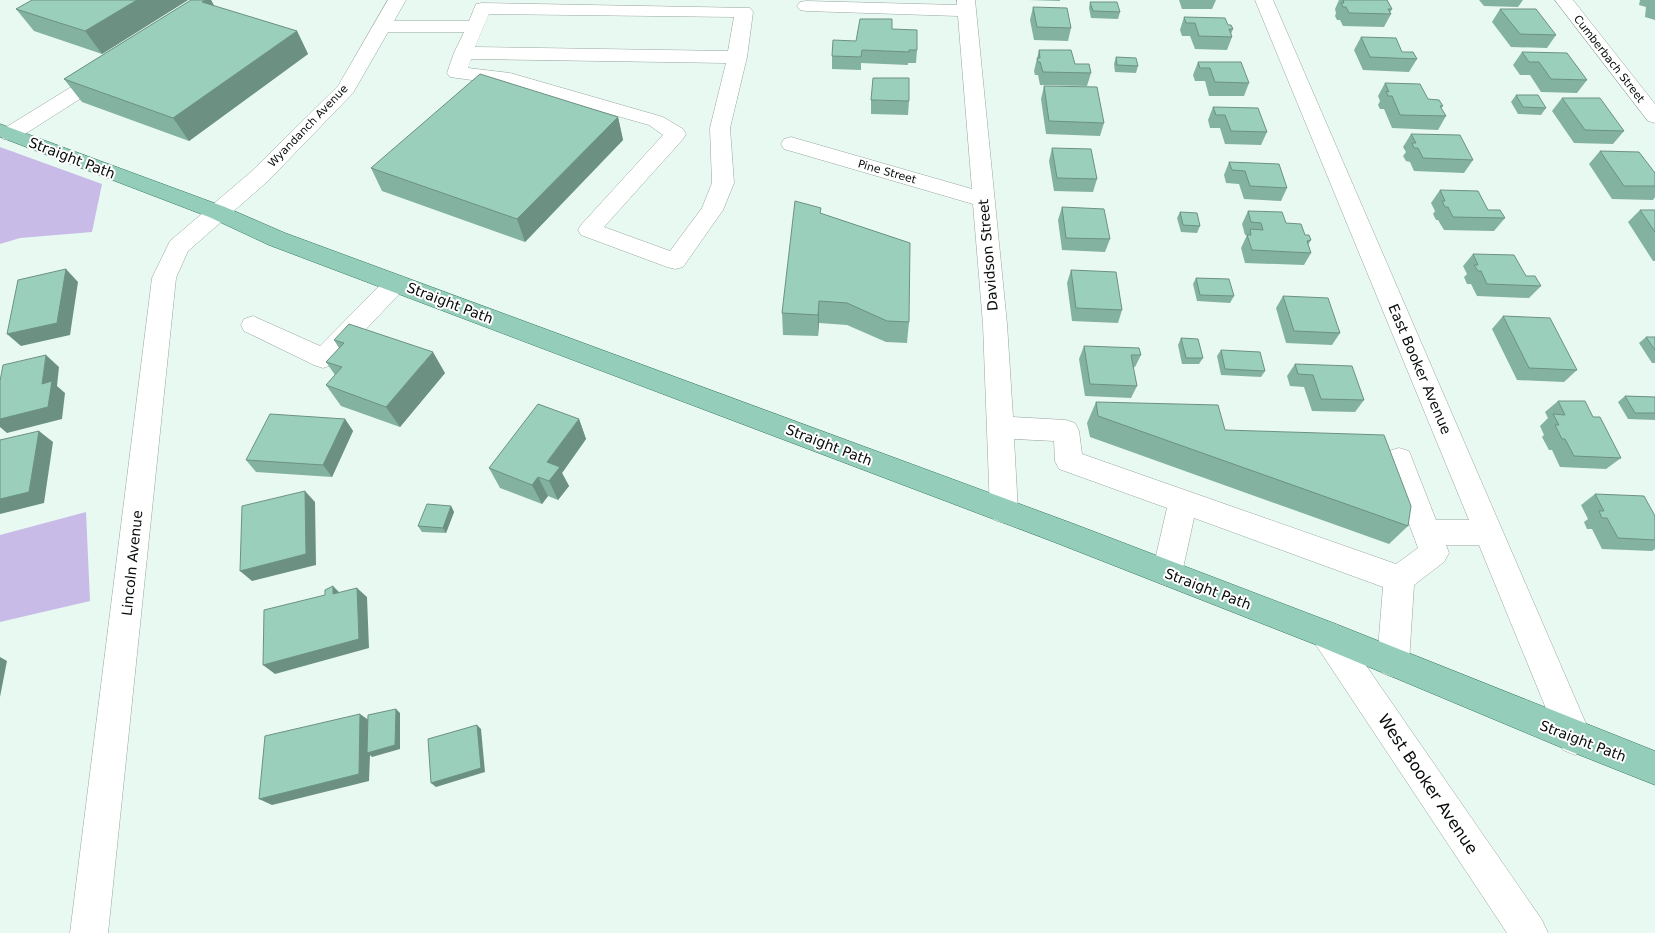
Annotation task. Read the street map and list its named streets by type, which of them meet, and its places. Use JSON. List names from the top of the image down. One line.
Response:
{"streets":{"main road":["Straight Path"],"street":["Cumberbach Street","Wyandanch Avenue","Pine Street","Davidson Street","East Booker Avenue","Lincoln Avenue","West Booker Avenue"]},"crossings":[["Wyandanch Avenue","Straight Path"],["Wyandanch Avenue","Lincoln Avenue"],["Straight Path","Davidson Street"],["Straight Path","East Booker Avenue"],["Straight Path","Lincoln Avenue"],["Straight Path","West Booker Avenue"],["Pine Street","Davidson Street"]]}
